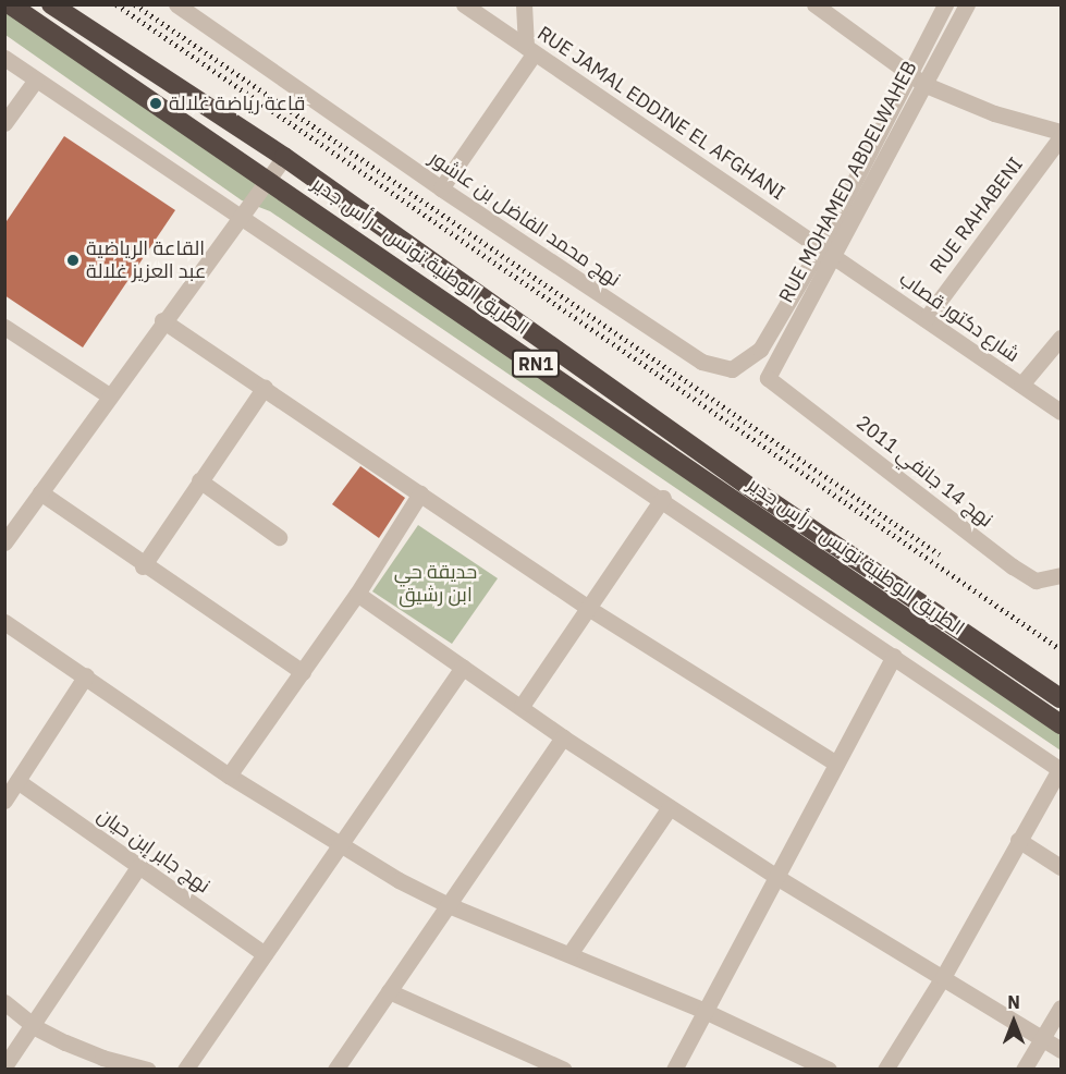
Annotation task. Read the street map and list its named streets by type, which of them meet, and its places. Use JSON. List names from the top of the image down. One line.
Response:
{"streets":{"highway":["الطريق الوطنية تونس - رأس جدير","RN1"],"street":["RUE JAMAL EDDINE EL AFGHANI","RUE MOHAMED ABDELWAHEB","RUE RAHABENI","نهج محمد الفاضل بن عاشور","شارع دكتور قصاب","نهج 14 جانفي 2011","نهج جابر إبن حيان"]},"crossings":[["RUE JAMAL EDDINE EL AFGHANI","RUE MOHAMED ABDELWAHEB"],["RUE JAMAL EDDINE EL AFGHANI","نهج محمد الفاضل بن عاشور"],["RUE JAMAL EDDINE EL AFGHANI","شارع دكتور قصاب"],["RUE MOHAMED ABDELWAHEB","نهج محمد الفاضل بن عاشور"],["RUE MOHAMED ABDELWAHEB","شارع دكتور قصاب"],["RUE MOHAMED ABDELWAHEB","نهج 14 جانفي 2011"],["RUE RAHABENI","شارع دكتور قصاب"],["نهج محمد الفاضل بن عاشور","شارع دكتور قصاب"]],"parks":["حديقة حي ابن رشيق"],"places":["قاعة رياضة غلالة","القاعة الرياضية عبد العزيز غلالة"],"north":"top"}
